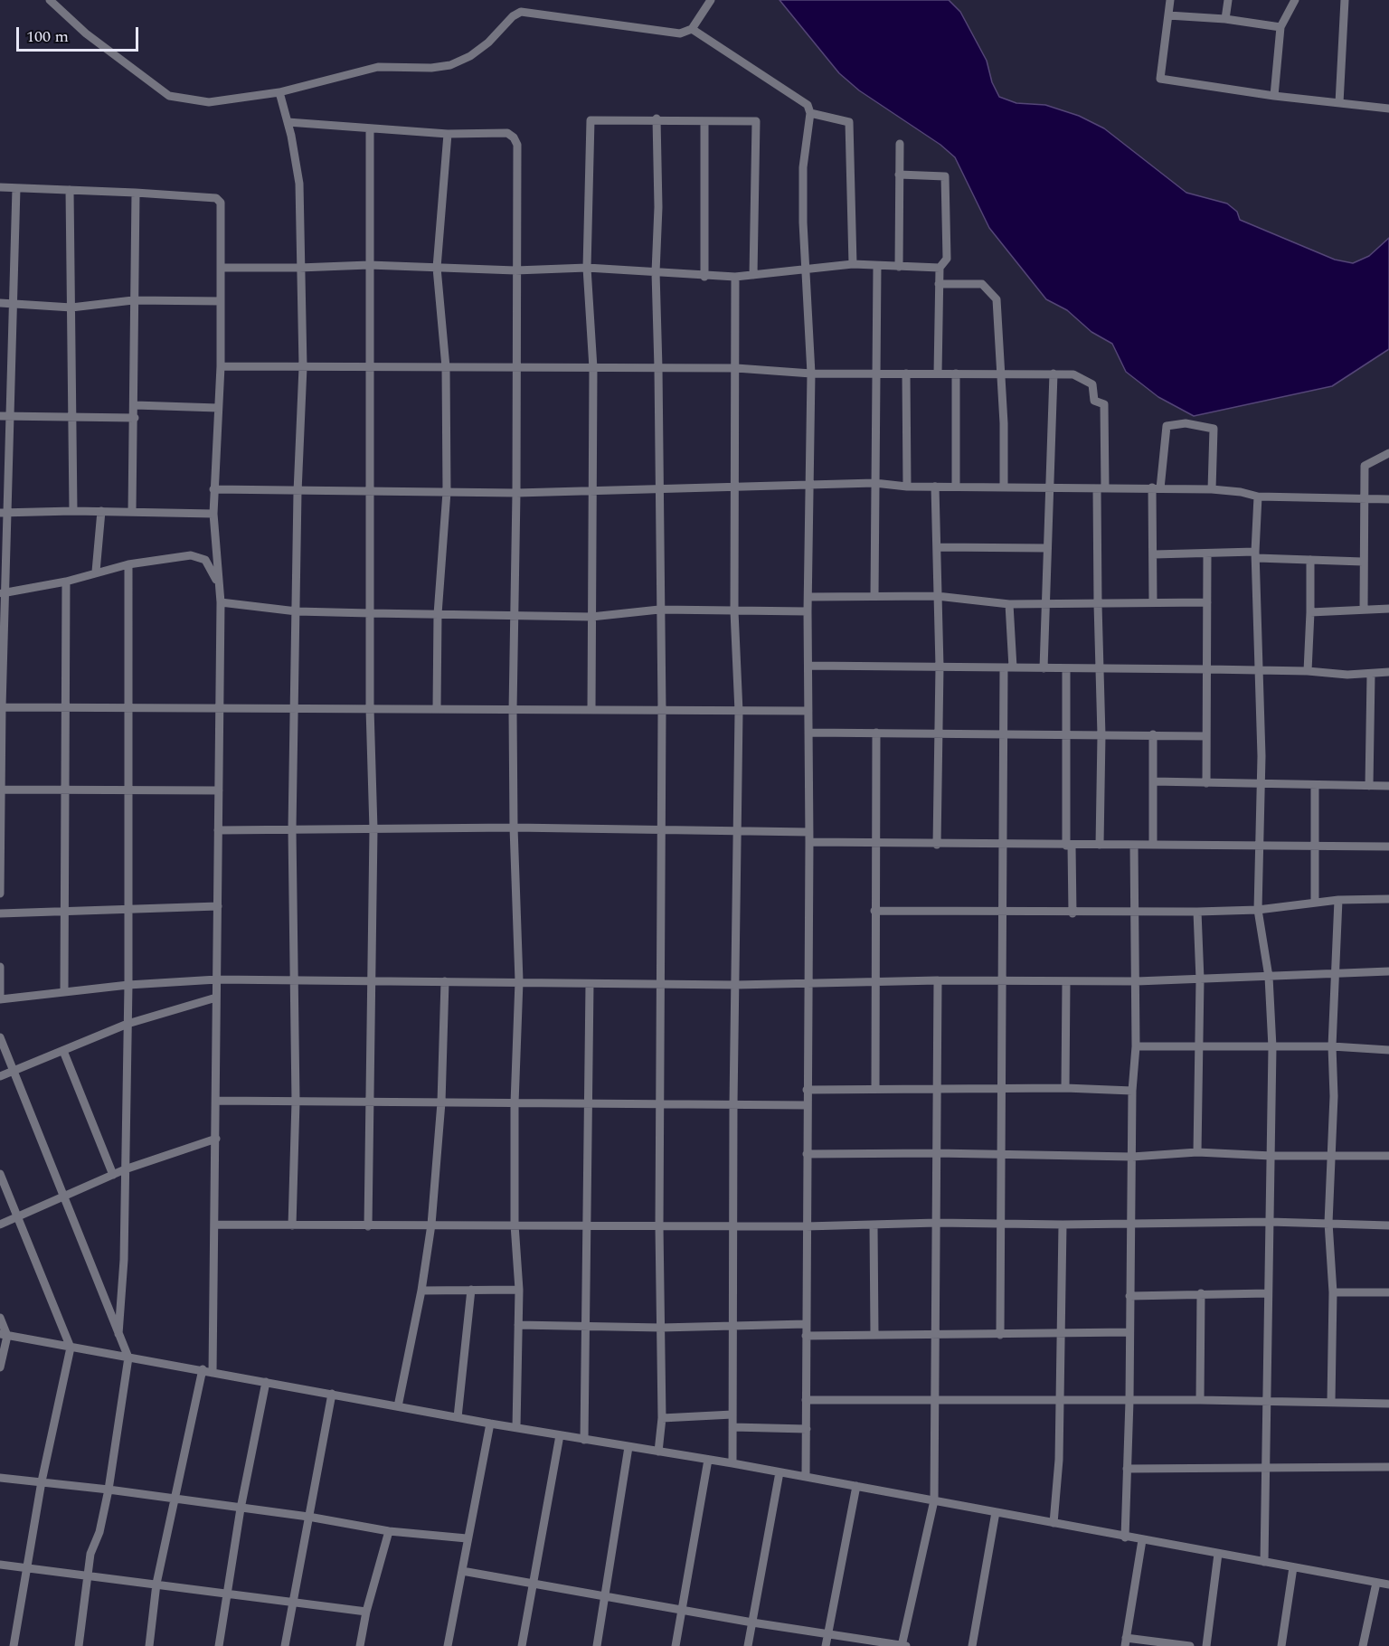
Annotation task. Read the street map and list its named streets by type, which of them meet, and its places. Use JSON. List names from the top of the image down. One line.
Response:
{"scale_bar":"100 m"}
